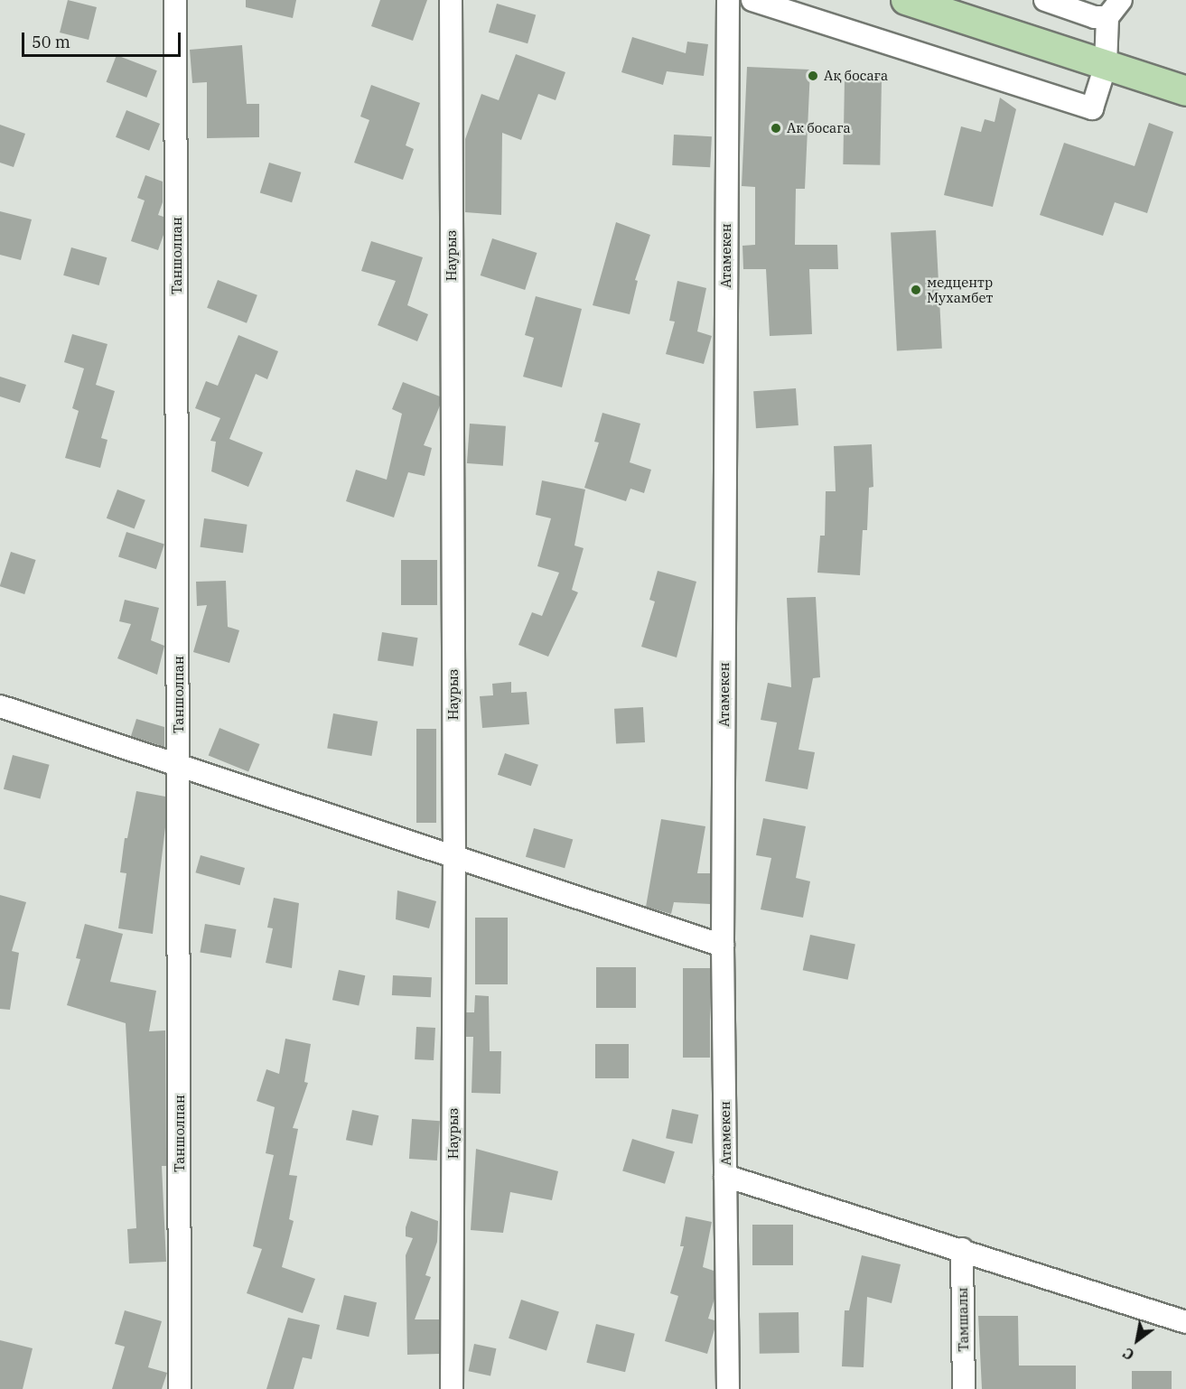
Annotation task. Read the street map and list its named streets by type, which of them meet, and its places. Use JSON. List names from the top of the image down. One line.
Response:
{"streets":{"street":["Таншолпан","Наурыз","Атамекен","Тамшалы"]},"places":["Ақ босаға","Ак босага","медцентр Мухамбет"],"scale_bar":"50 m","north":"bottom left"}
